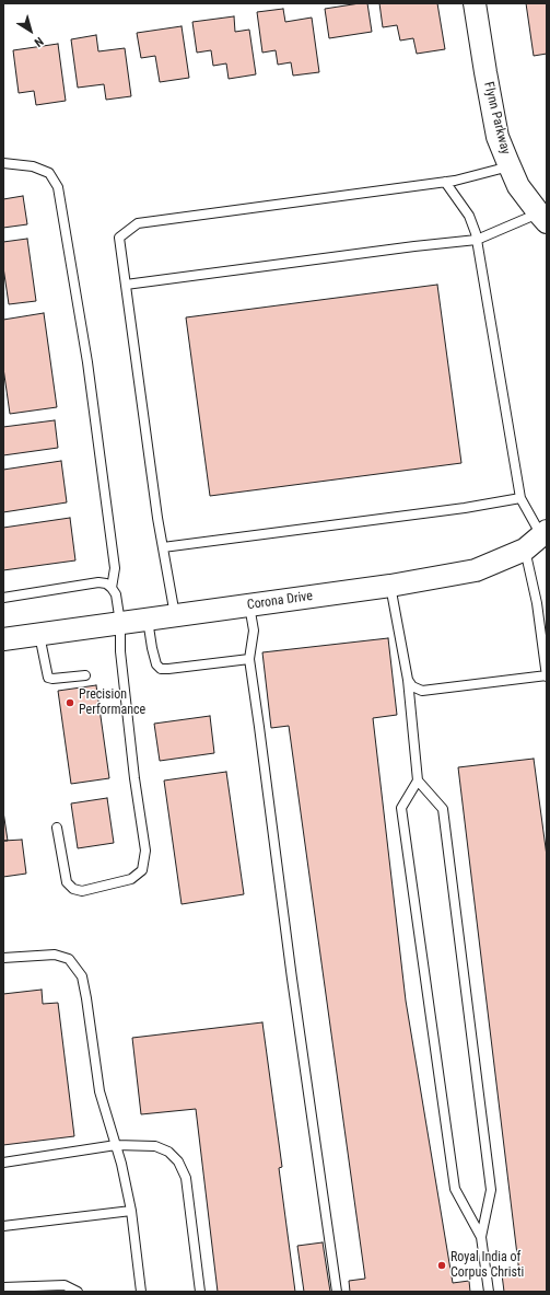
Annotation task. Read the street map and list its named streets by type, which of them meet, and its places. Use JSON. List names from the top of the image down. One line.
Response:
{"streets":{"street":["Flynn Parkway","Corona Drive"]},"places":["Precision Performance","Royal India of Corpus Christi"],"north":"bottom right"}
